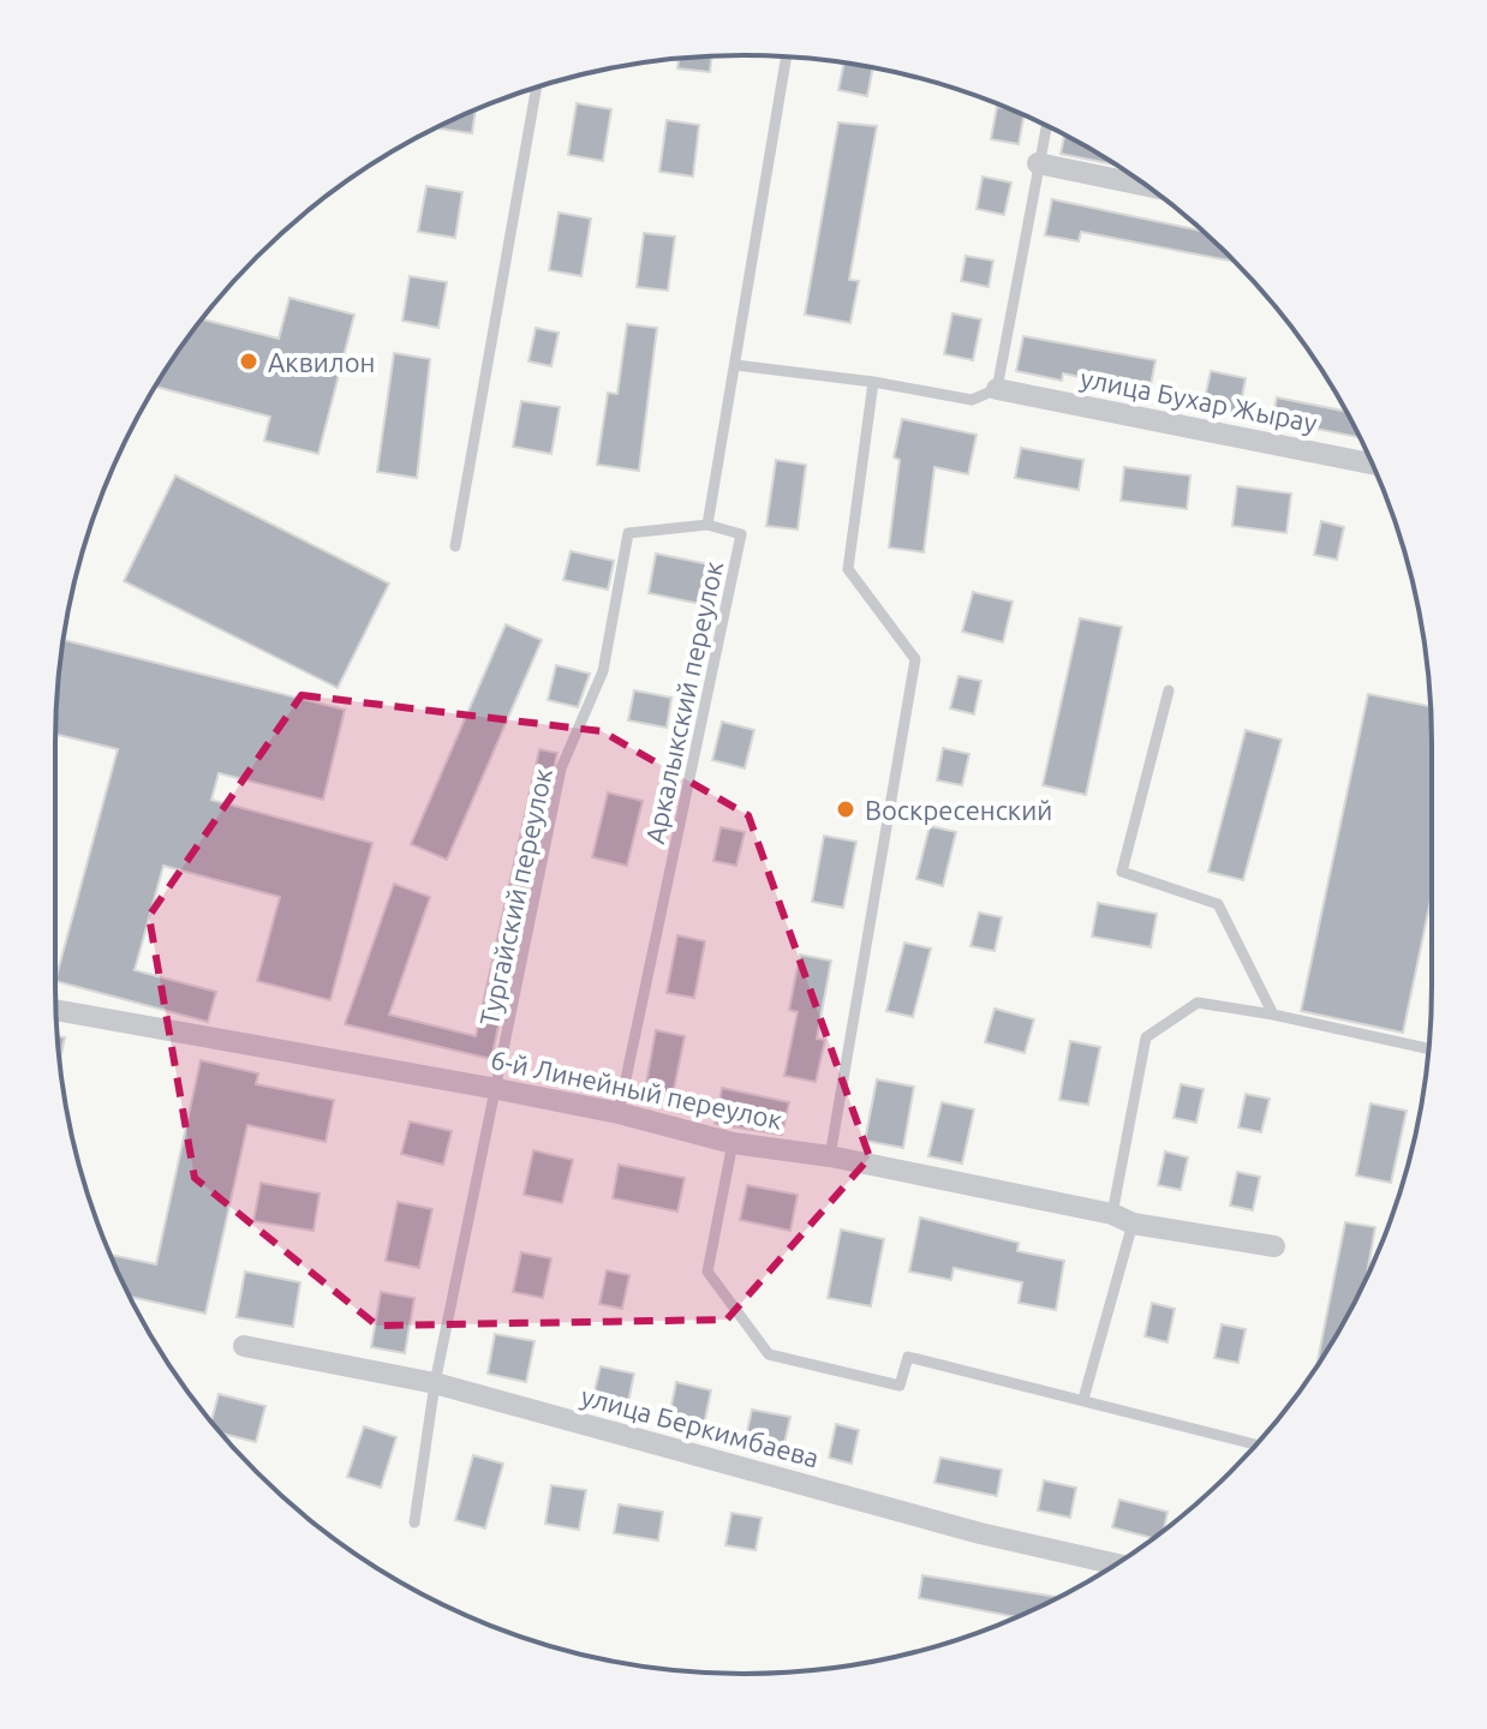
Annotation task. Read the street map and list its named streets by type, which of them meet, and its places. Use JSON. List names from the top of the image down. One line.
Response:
{"streets":{"street":["улица Бухар Жырау","6-й Линейный переулок","улица Беркимбаева"],"lane":["Аркалыкский переулок","Тургайский переулок"]},"crossings":[["Аркалыкский переулок","Тургайский переулок"],["Аркалыкский переулок","6-й Линейный переулок"],["Тургайский переулок","6-й Линейный переулок"],["Тургайский переулок","улица Беркимбаева"]],"places":["Аквилон","Воскресенский"]}
